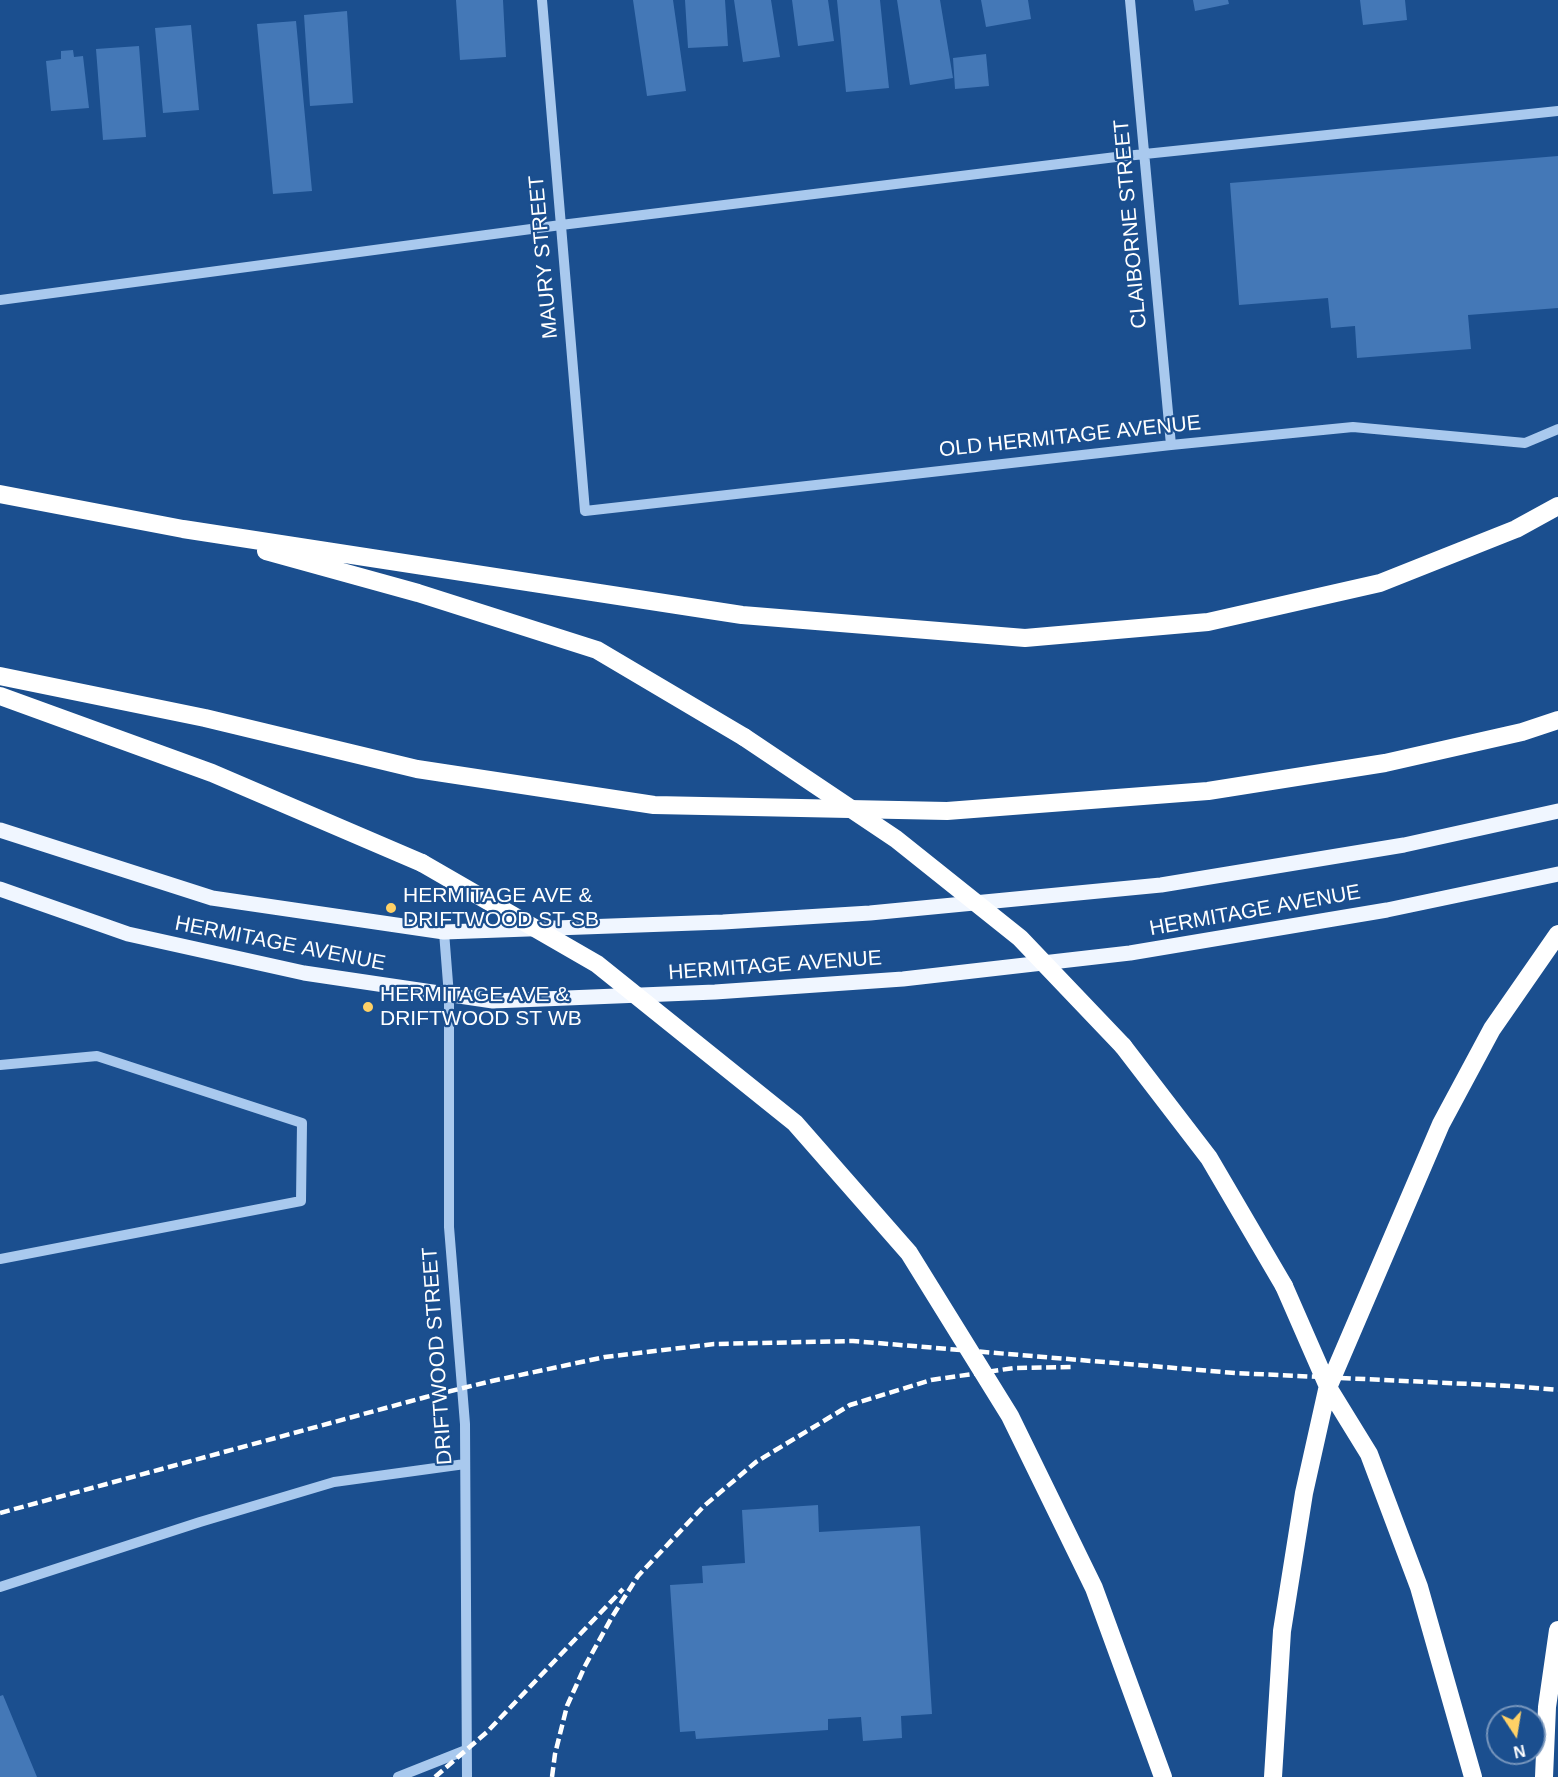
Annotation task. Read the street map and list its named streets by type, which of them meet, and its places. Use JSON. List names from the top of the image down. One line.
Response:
{"streets":{"main road":["HERMITAGE AVENUE"],"street":["CLAIBORNE STREET","MAURY STREET","OLD HERMITAGE AVENUE","DRIFTWOOD STREET"]},"crossings":[["CLAIBORNE STREET","OLD HERMITAGE AVENUE"],["MAURY STREET","OLD HERMITAGE AVENUE"],["HERMITAGE AVENUE","DRIFTWOOD STREET"]],"places":["HERMITAGE AVE & DRIFTWOOD ST SB","HERMITAGE AVE & DRIFTWOOD ST WB"],"north":"bottom"}
